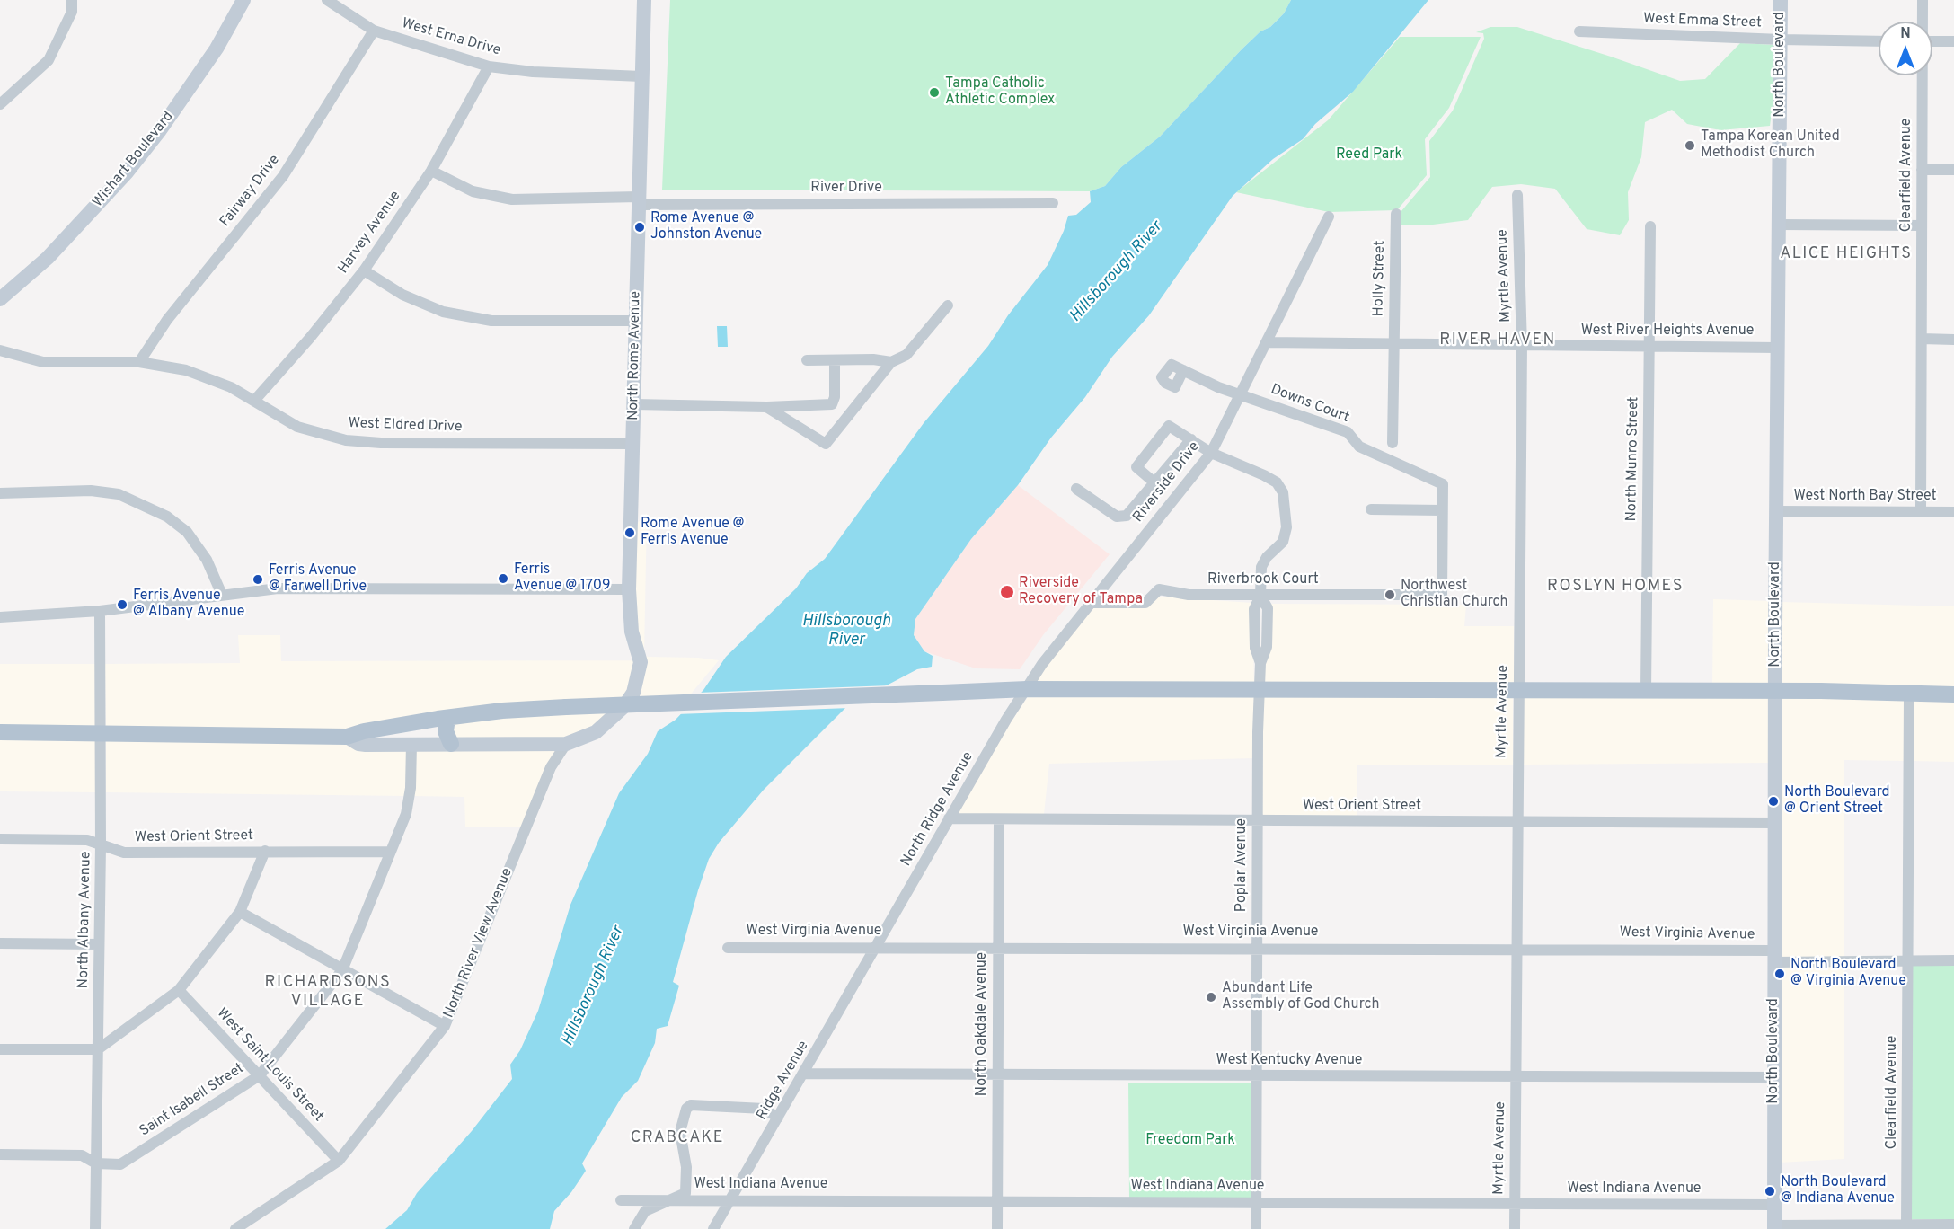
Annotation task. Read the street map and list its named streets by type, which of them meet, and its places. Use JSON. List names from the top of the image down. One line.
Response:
{"streets":{"street":["West Emma Street","West Erna Drive","North Boulevard","Wishart Boulevard","Clearfield Avenue","River Drive","Fairway Drive","Harvey Avenue","Myrtle Avenue","Holly Street","West River Heights Avenue","North Rome Avenue","Downs Court","West Eldred Drive","North Munro Street","Riverside Drive","West North Bay Street","Riverbrook Court","West Orient Street","North Ridge Avenue","Poplar Avenue","North Albany Avenue","West Virginia Avenue","North River View Avenue","North Oakdale Avenue","West Kentucky Avenue","West Saint Louis Street","Ridge Avenue","Saint Isabell Street","West Indiana Avenue"]},"crossings":[["West Emma Street","North Boulevard"],["West Erna Drive","Fairway Drive"],["West Erna Drive","Harvey Avenue"],["West Erna Drive","North Rome Avenue"],["North Boulevard","West River Heights Avenue"],["North Boulevard","West North Bay Street"],["North Boulevard","West Orient Street"],["North Boulevard","West Virginia Avenue"],["North Boulevard","West Kentucky Avenue"],["North Boulevard","West Indiana Avenue"],["Clearfield Avenue","West North Bay Street"],["Clearfield Avenue","West Virginia Avenue"],["River Drive","Harvey Avenue"],["River Drive","North Rome Avenue"],["Fairway Drive","West Eldred Drive"],["Harvey Avenue","West Eldred Drive"],["Myrtle Avenue","West River Heights Avenue"],["Myrtle Avenue","West Orient Street"],["Myrtle Avenue","West Virginia Avenue"],["Myrtle Avenue","West Kentucky Avenue"],["Myrtle Avenue","West Indiana Avenue"],["Holly Street","West River Heights Avenue"],["West River Heights Avenue","North Munro Street"],["West River Heights Avenue","Riverside Drive"],["North Rome Avenue","West Eldred Drive"],["North Rome Avenue","North River View Avenue"],["Downs Court","Riverside Drive"],["Downs Court","Riverbrook Court"],["Riverside Drive","Riverbrook Court"],["Riverside Drive","North Ridge Avenue"],["Riverside Drive","Poplar Avenue"],["Riverbrook Court","Poplar Avenue"],["West Orient Street","North Ridge Avenue"],["West Orient Street","Poplar Avenue"],["West Orient Street","North Albany Avenue"],["West Orient Street","North Oakdale Avenue"],["West Orient Street","Saint Isabell Street"],["North Ridge Avenue","West Virginia Avenue"],["North Ridge Avenue","Ridge Avenue"],["Poplar Avenue","West Virginia Avenue"],["Poplar Avenue","West Kentucky Avenue"],["Poplar Avenue","West Indiana Avenue"],["North Albany Avenue","Saint Isabell Street"],["West Virginia Avenue","North Oakdale Avenue"],["West Virginia Avenue","Ridge Avenue"],["North River View Avenue","West Saint Louis Street"],["North Oakdale Avenue","West Kentucky Avenue"],["North Oakdale Avenue","West Indiana Avenue"],["West Kentucky Avenue","Ridge Avenue"],["West Saint Louis Street","Saint Isabell Street"],["Ridge Avenue","West Indiana Avenue"]],"districts":["ALICE HEIGHTS","RIVER HAVEN","ROSLYN HOMES","RICHARDSONS VILLAGE","CRABCAKE"],"water":["Hillsborough River"],"parks":["Reed Park","Freedom Park"],"places":["Tampa Catholic Athletic Complex","Tampa Korean United Methodist Church","Rome Avenue @ Johnston Avenue","Rome Avenue @ Ferris Avenue","Ferris Avenue @ 1709","Ferris Avenue @ Farwell Drive","Riverside Recovery of Tampa","Northwest Christian Church","Ferris Avenue @ Albany Avenue","North Boulevard @ Orient Street","North Boulevard @ Virginia Avenue","Abundant Life Assembly of God Church","North Boulevard @ Indiana Avenue"],"north":"top"}
